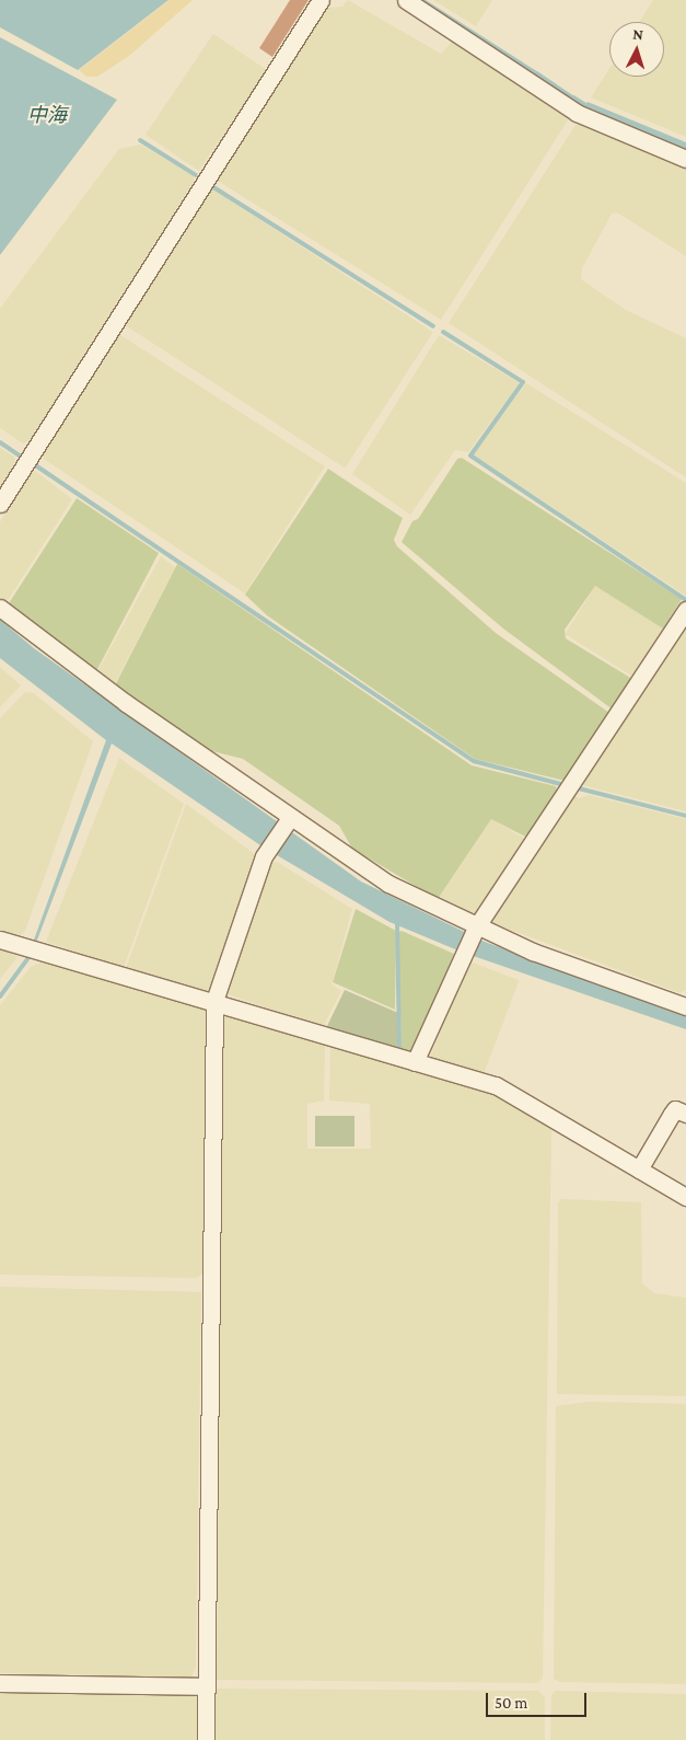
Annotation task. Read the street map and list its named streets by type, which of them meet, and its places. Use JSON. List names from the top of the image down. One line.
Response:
{"water":["中海"],"scale_bar":"50 m","north":"top"}
